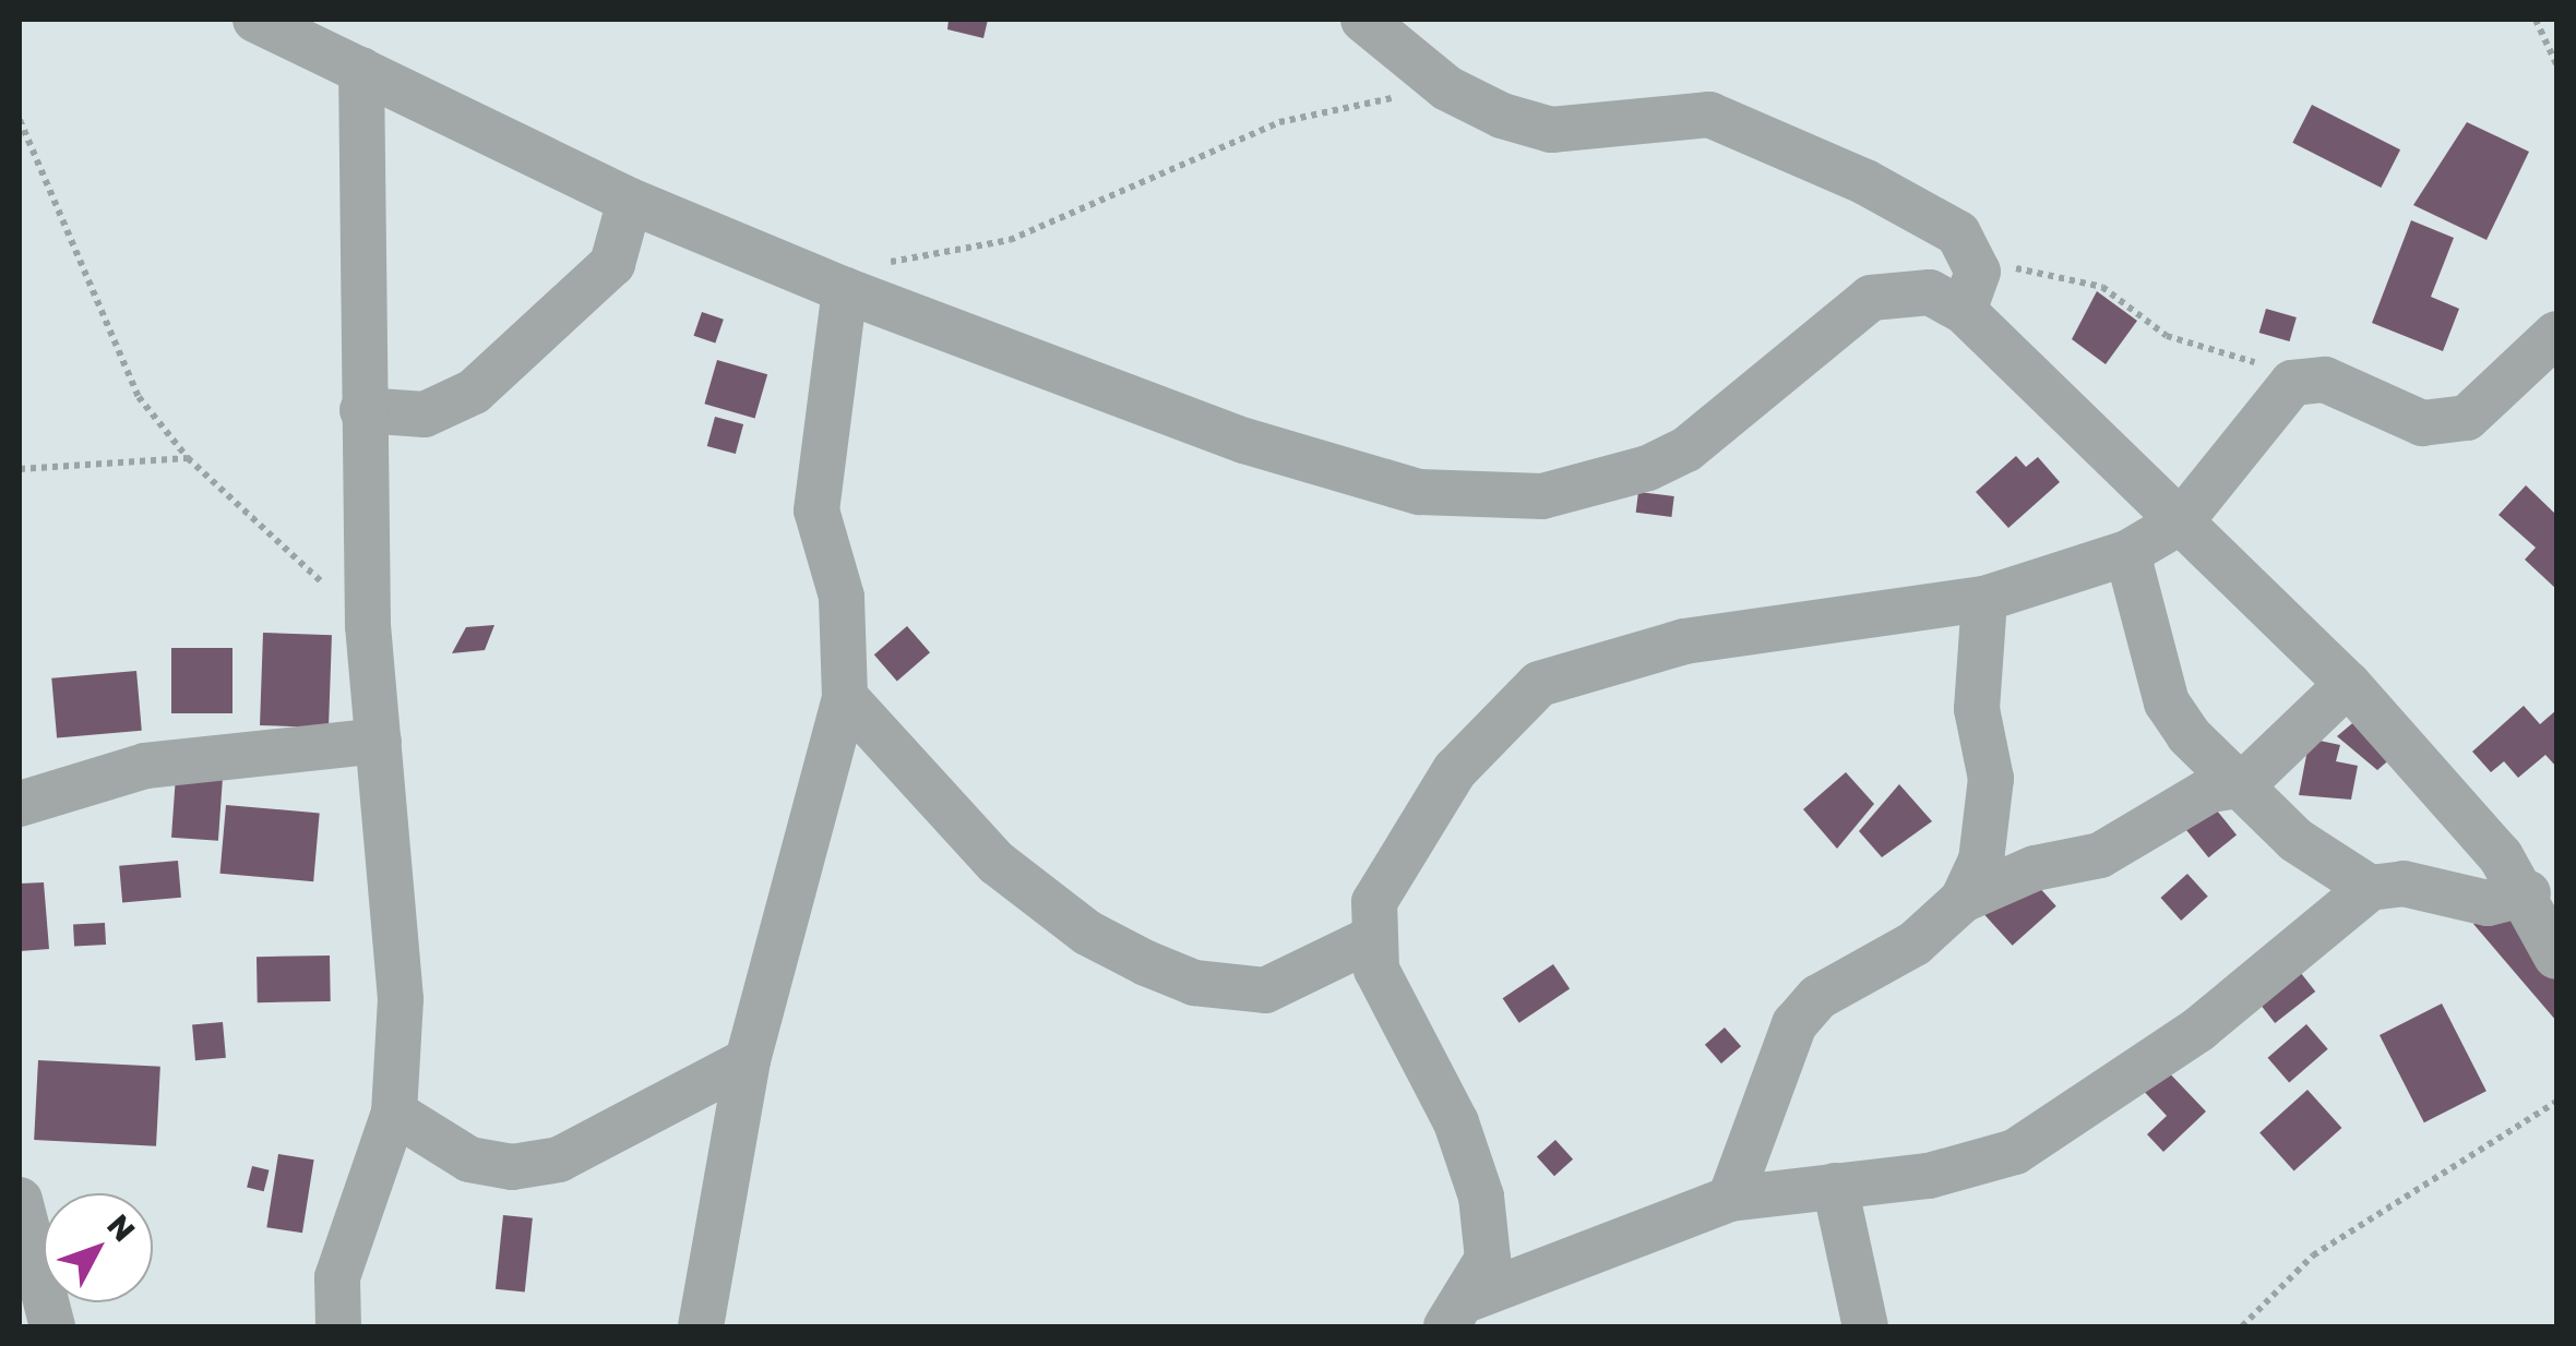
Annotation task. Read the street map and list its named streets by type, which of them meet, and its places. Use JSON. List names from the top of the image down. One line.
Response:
{"north":"top right"}
